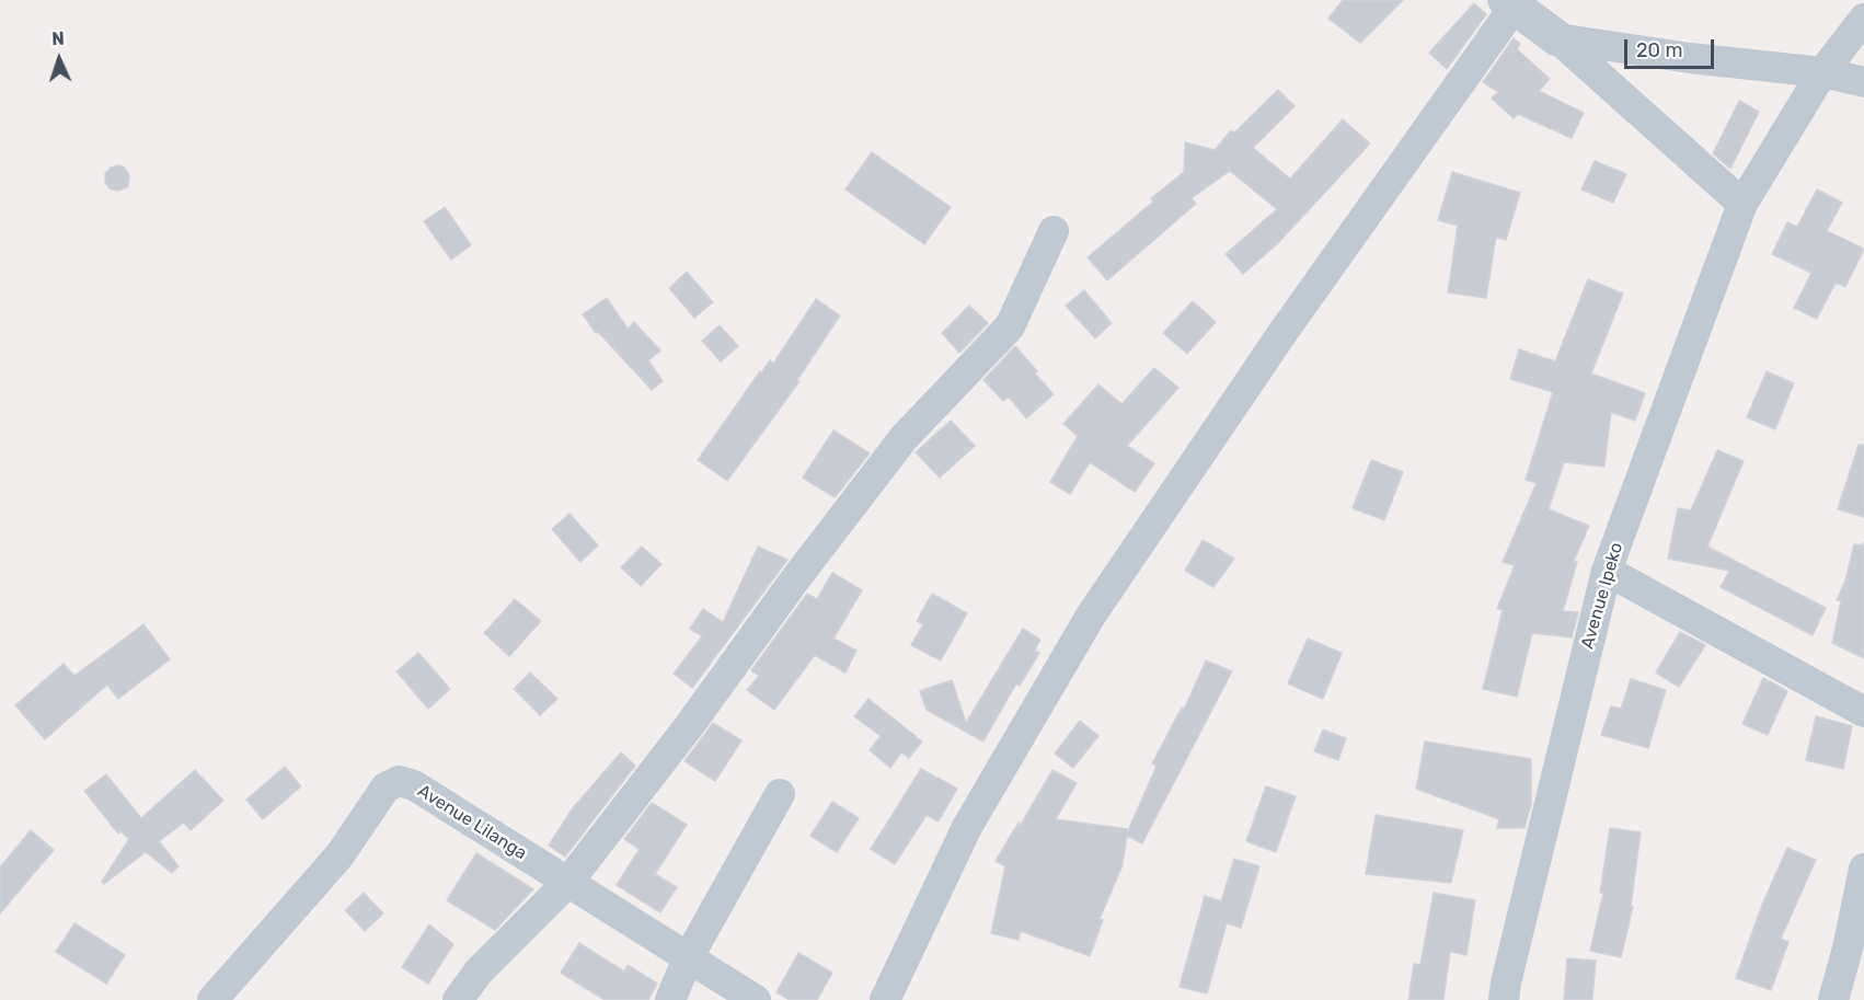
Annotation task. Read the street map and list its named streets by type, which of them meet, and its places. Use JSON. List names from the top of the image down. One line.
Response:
{"streets":{"street":["Avenue Ipeko","Avenue Lilanga"]},"scale_bar":"20 m","north":"top"}
